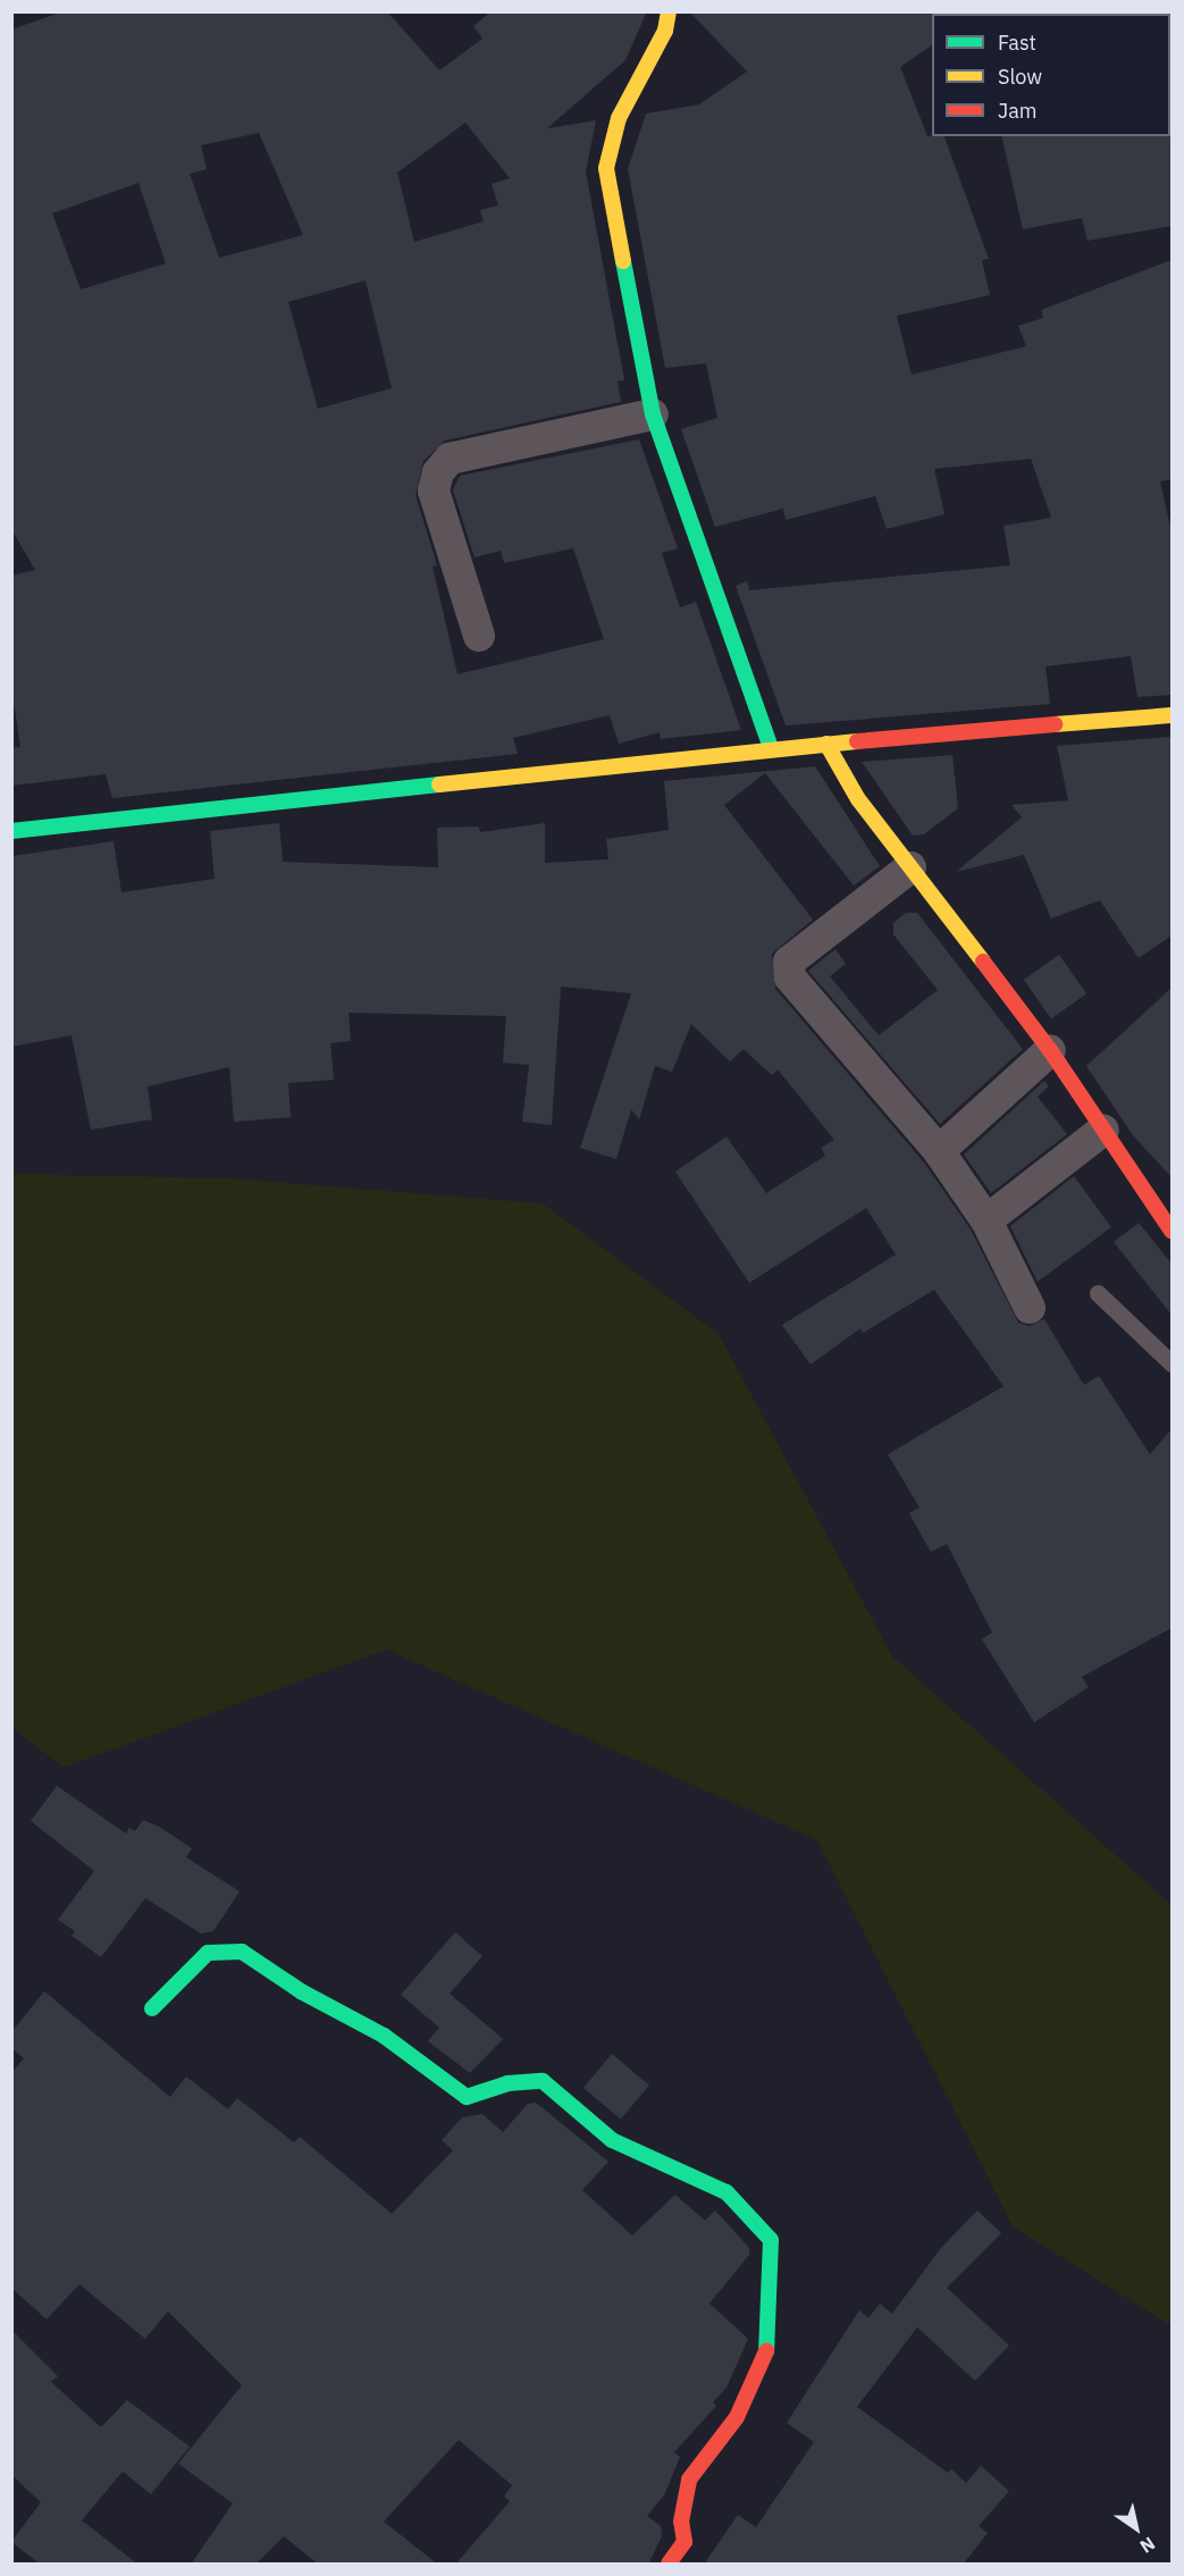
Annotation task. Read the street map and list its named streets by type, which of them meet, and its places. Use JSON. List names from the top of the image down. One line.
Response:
{"legend":["Fast","Slow","Jam"],"north":"bottom right"}
